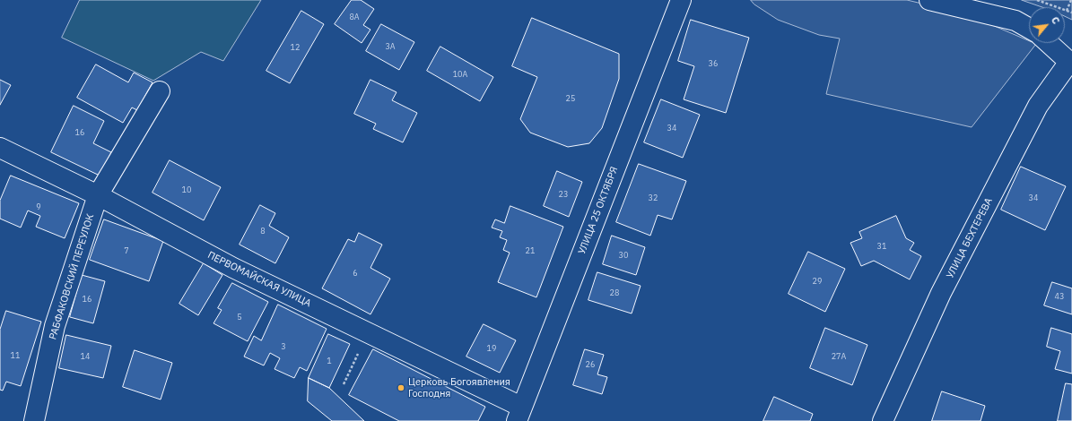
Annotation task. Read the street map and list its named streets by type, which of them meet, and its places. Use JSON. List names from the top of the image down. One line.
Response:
{"streets":{"street":["УЛИЦА 25 ОКТЯБРЯ","УЛИЦА БЕХТЕРЕВА","РАБФАКОВСКИЙ ПЕРЕУЛОК","ПЕРВОМАЙСКАЯ УЛИЦА"]},"crossings":[["УЛИЦА 25 ОКТЯБРЯ","ПЕРВОМАЙСКАЯ УЛИЦА"],["РАБФАКОВСКИЙ ПЕРЕУЛОК","ПЕРВОМАЙСКАЯ УЛИЦА"]],"places":["Церковь Богоявления Господня"],"house_numbers":["8А","3А","12","36","10А","25","34","16","10","23","32","34","9","8","31","7","21","30","6","29","28","43","16","5","3","19","11","14","27А","1","26"],"north":"top right"}
